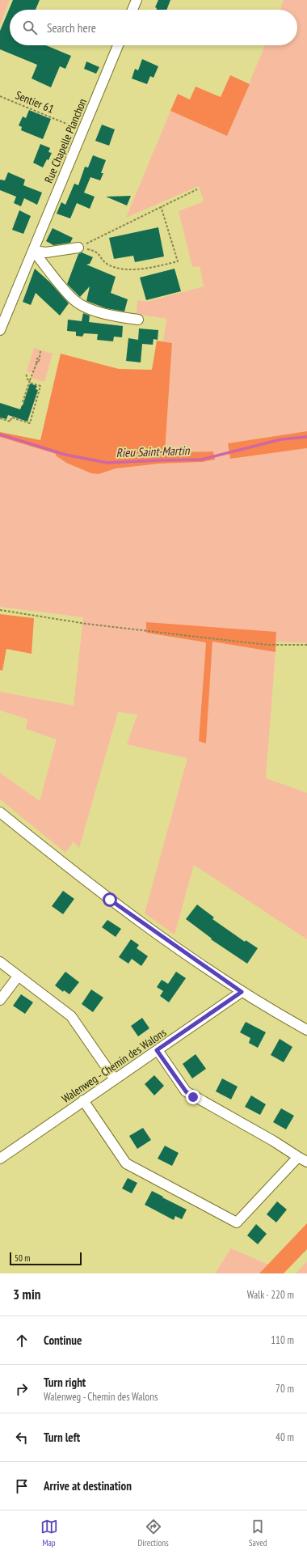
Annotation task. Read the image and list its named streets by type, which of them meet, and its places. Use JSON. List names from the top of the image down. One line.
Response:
{"streets":{"street":["Rue Chapelle Planchon","Walenweg - Chemin des Walons"],"path":["Sentier 61"]},"crossings":[["Sentier 61","Rue Chapelle Planchon"]],"water":["Rieu Saint-Martin"],"scale_bar":"50 m","page":{"search":"Search here","scale":"50 m","heading":["3 min","Walk · 220 m"],"list":[["Continue","110 m"],["Turn right","Walenweg - Chemin des Walons","70 m"],["Turn left","40 m"],"Arrive at destination"],"nav":["Map","Directions","Saved"]}}
